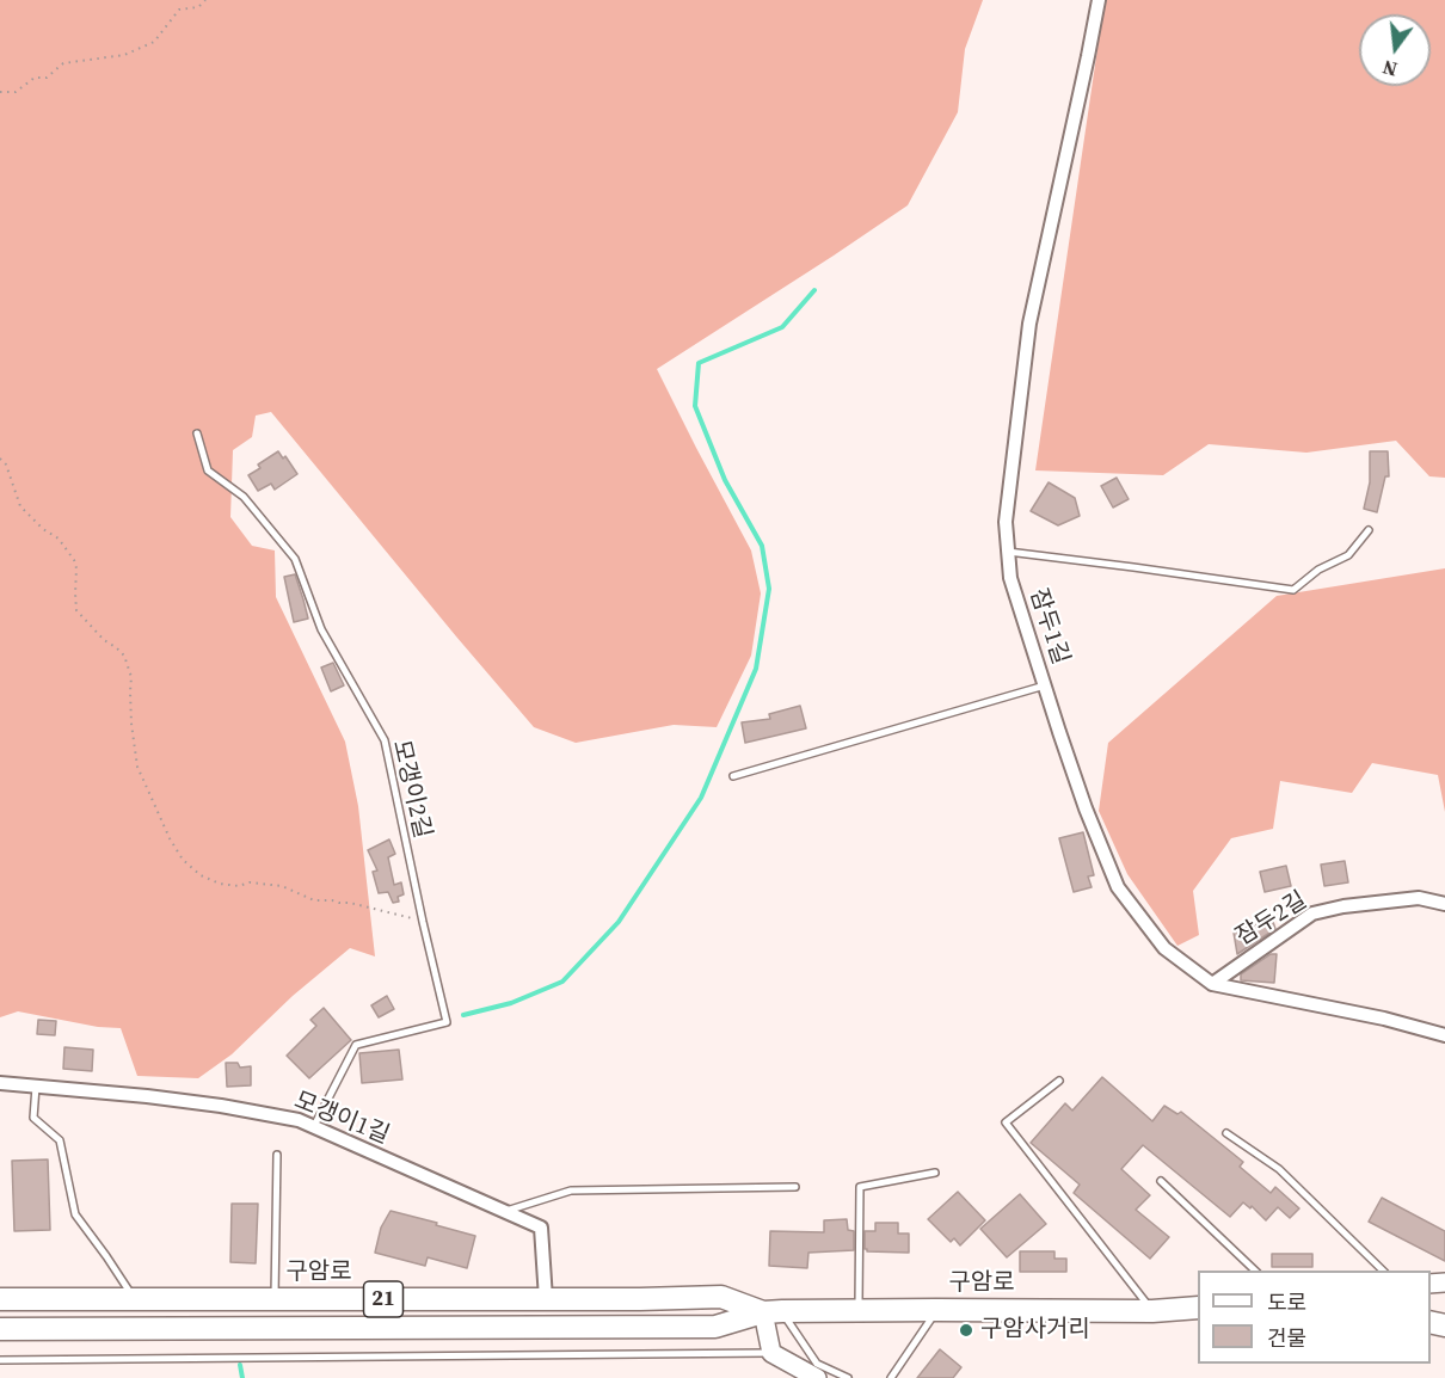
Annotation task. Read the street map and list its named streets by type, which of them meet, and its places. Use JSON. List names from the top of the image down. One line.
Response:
{"streets":{"main road":["구암로","21"],"street":["잠두1길","잠두2길","모갱이1길"],"lane":["모갱이2길"]},"crossings":[["잠두1길","잠두2길"],["모갱이2길","모갱이1길"],["모갱이1길","구암로"]],"places":["구암사거리"],"legend":["도로","건물"],"north":"bottom"}
